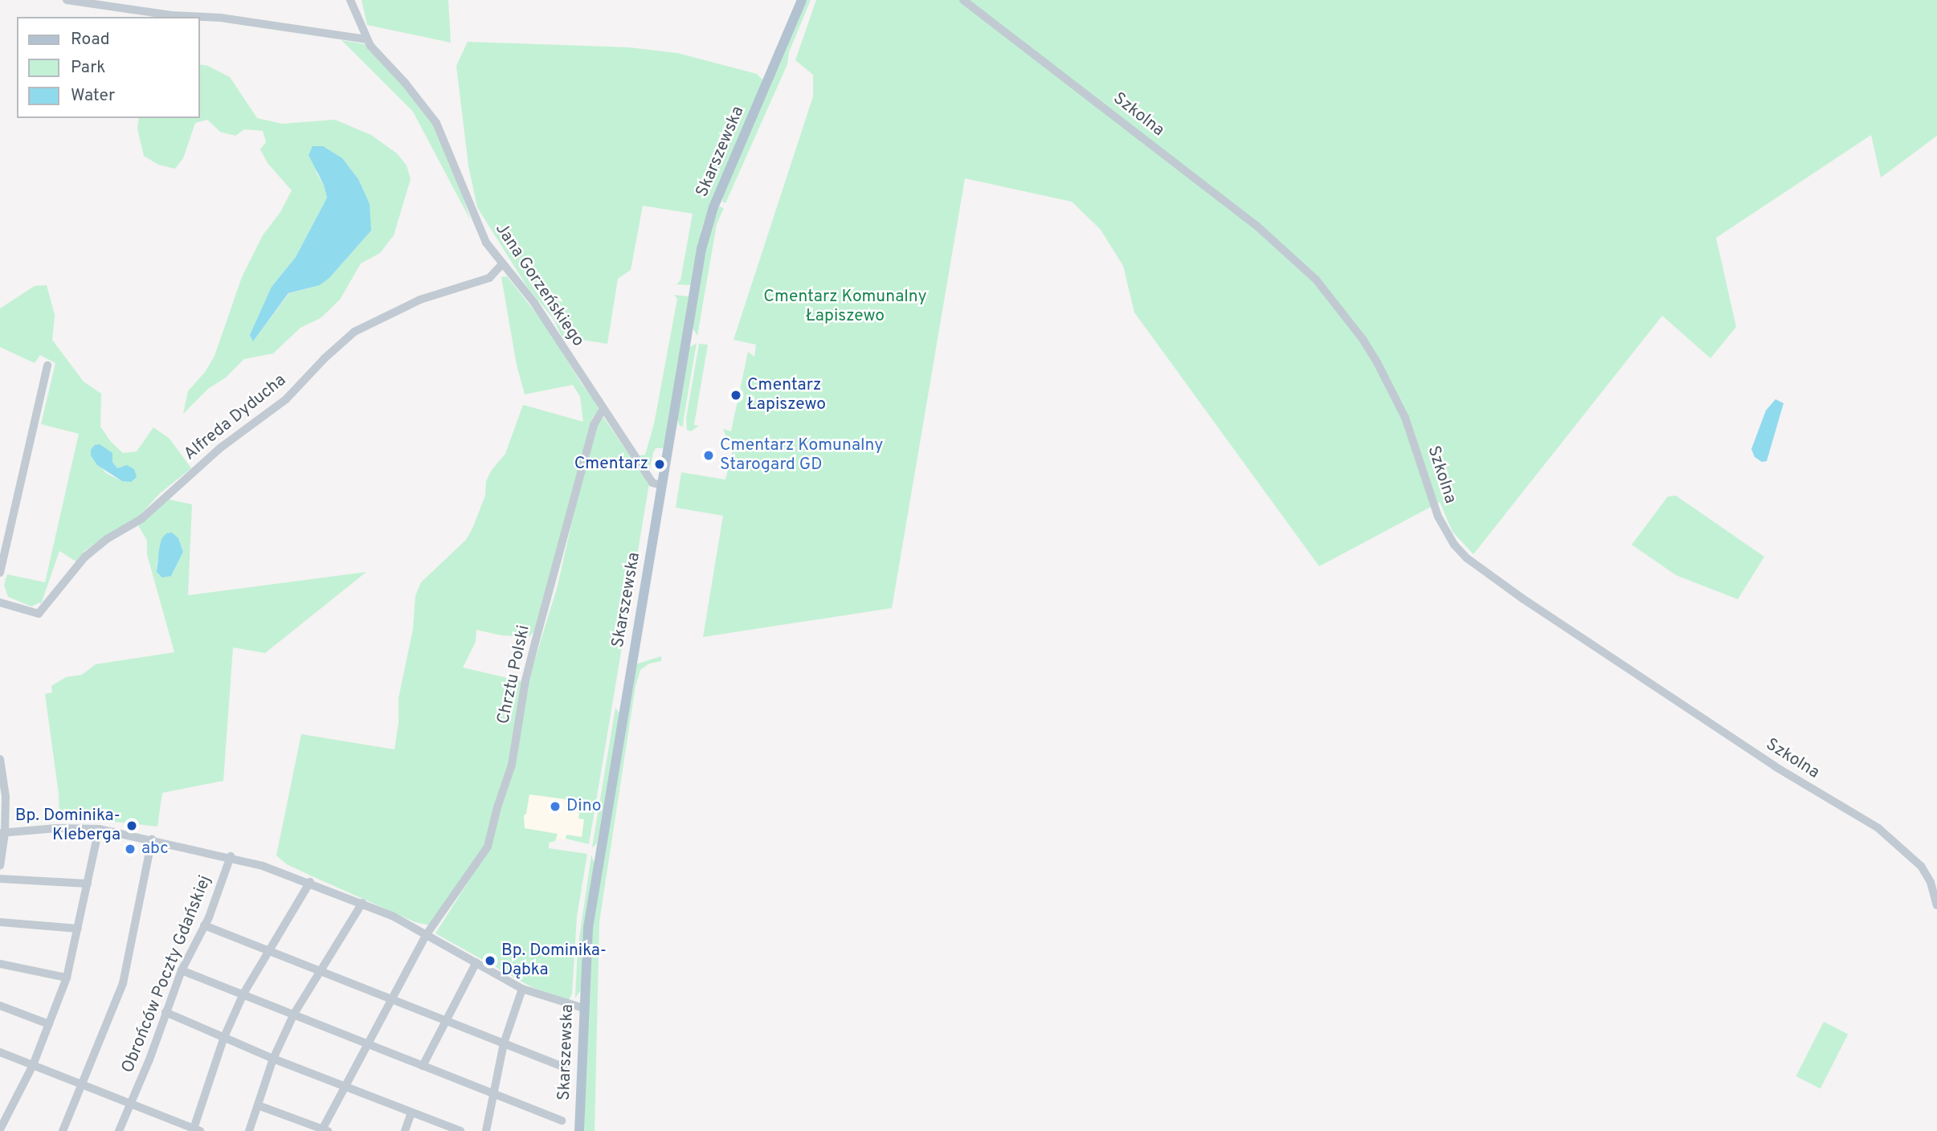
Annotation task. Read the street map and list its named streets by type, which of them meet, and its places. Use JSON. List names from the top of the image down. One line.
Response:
{"streets":{"main road":["Skarszewska"],"street":["Szkolna","Jana Gorzeńskiego","Alfreda Dyducha","Chrztu Polski","Obrońców Poczty Gdańskiej"]},"crossings":[["Skarszewska","Jana Gorzeńskiego"],["Jana Gorzeńskiego","Alfreda Dyducha"],["Jana Gorzeńskiego","Chrztu Polski"]],"parks":["Cmentarz Komunalny Łapiszewo"],"places":["Cmentarz Łapiszewo","Cmentarz Komunalny Starogard GD","Cmentarz","Dino","Bp. Dominika- Kleberga","abc","Bp. Dominika- Dąbka"],"legend":["Road","Park","Water"]}
